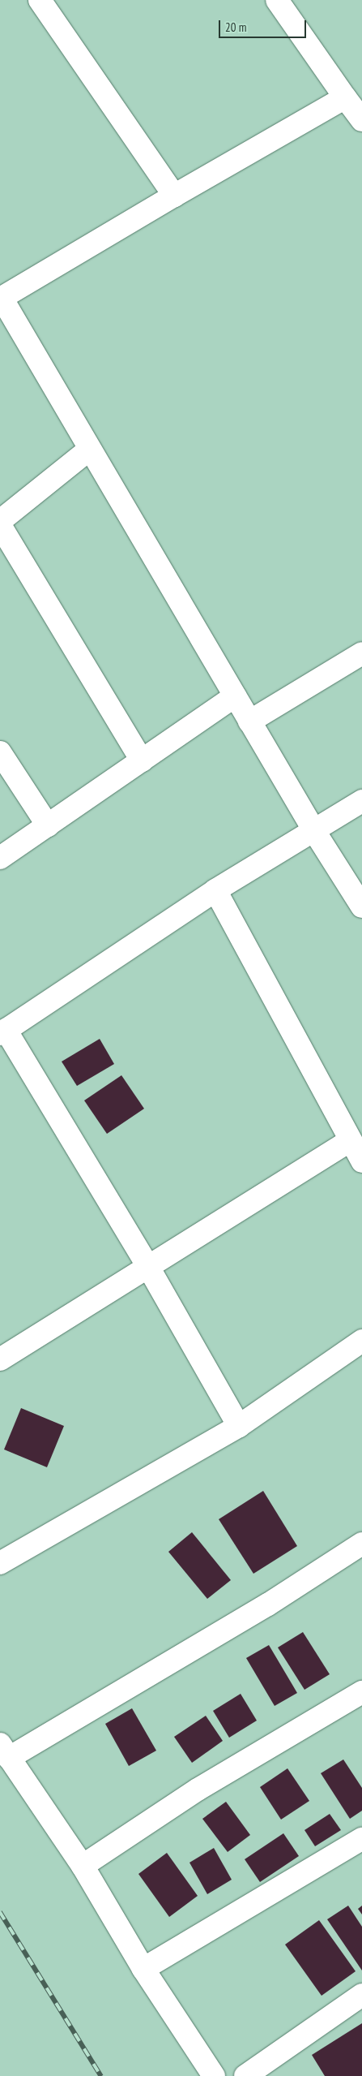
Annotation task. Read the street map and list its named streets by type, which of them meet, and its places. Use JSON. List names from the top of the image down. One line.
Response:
{"scale_bar":"20 m"}
